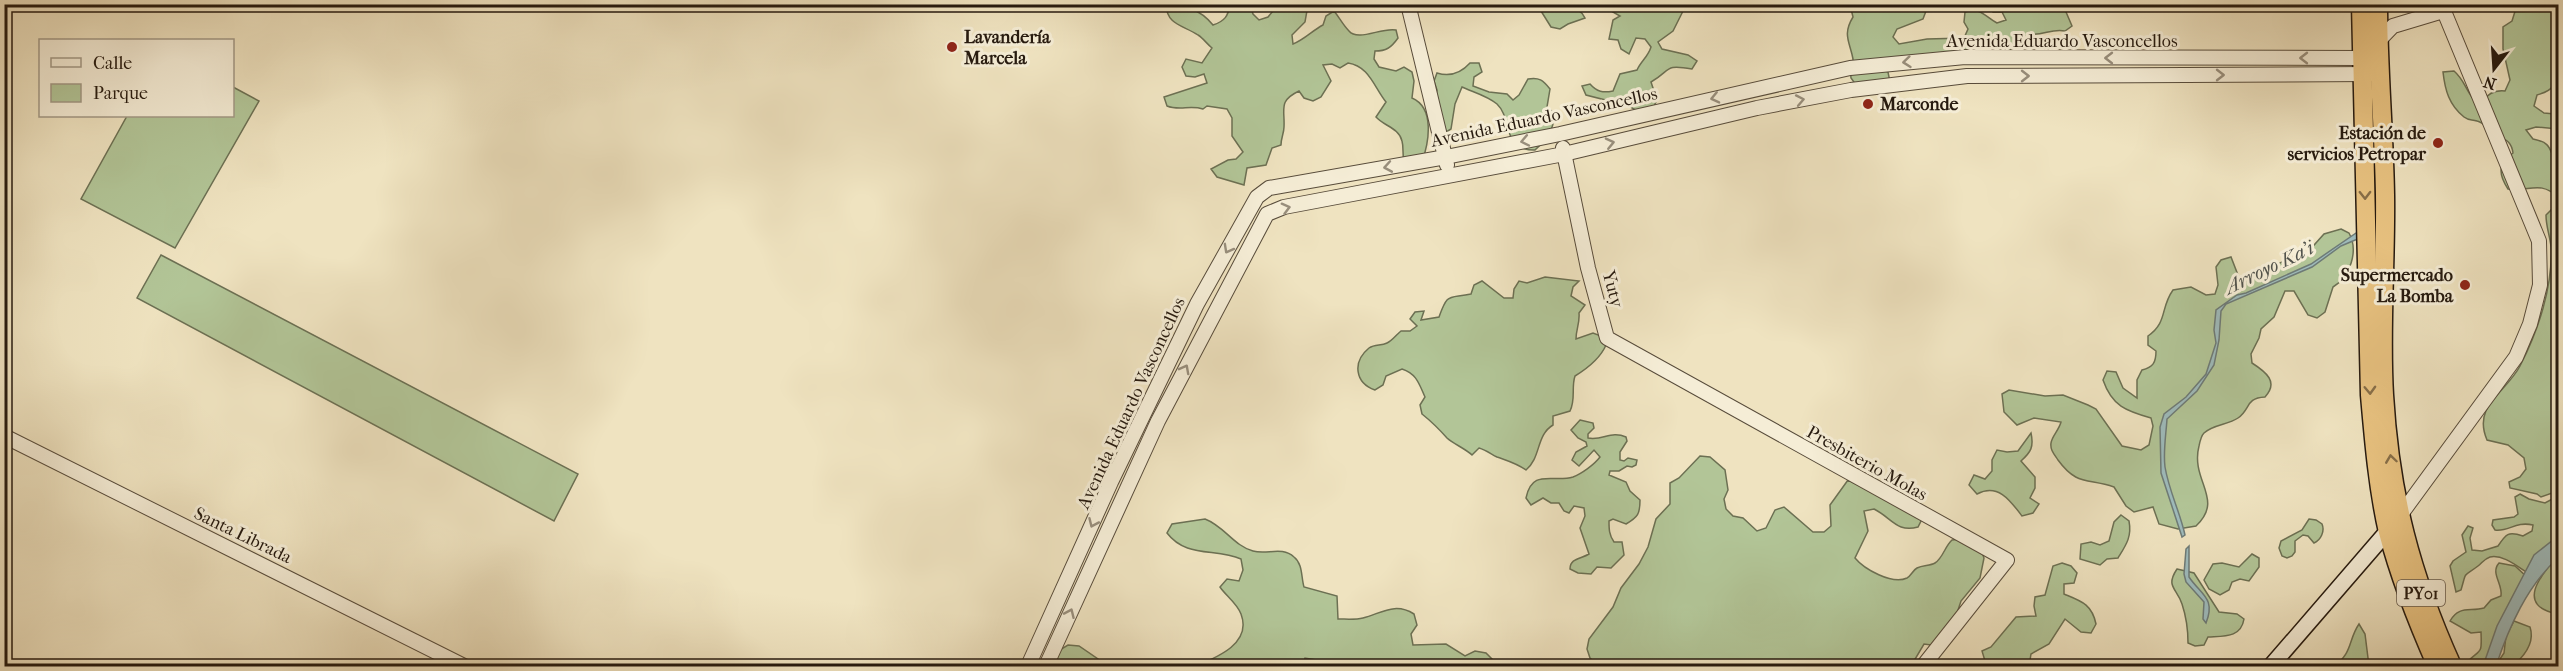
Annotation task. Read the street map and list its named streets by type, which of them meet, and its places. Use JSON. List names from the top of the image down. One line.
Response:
{"streets":{"highway":["PY01"],"street":["Avenida Eduardo Vasconcellos","Yuty","Presbiterio Molas","Santa Librada"]},"crossings":[["Avenida Eduardo Vasconcellos","Yuty"],["Avenida Eduardo Vasconcellos","PY01"],["Yuty","Presbiterio Molas"]],"water":["Arroyo Ka'i"],"places":["Lavandería Marcela","Marconde","Estación de servicios Petropar","Supermercado La Bomba"],"legend":["Calle","Parque"],"north":"bottom"}
